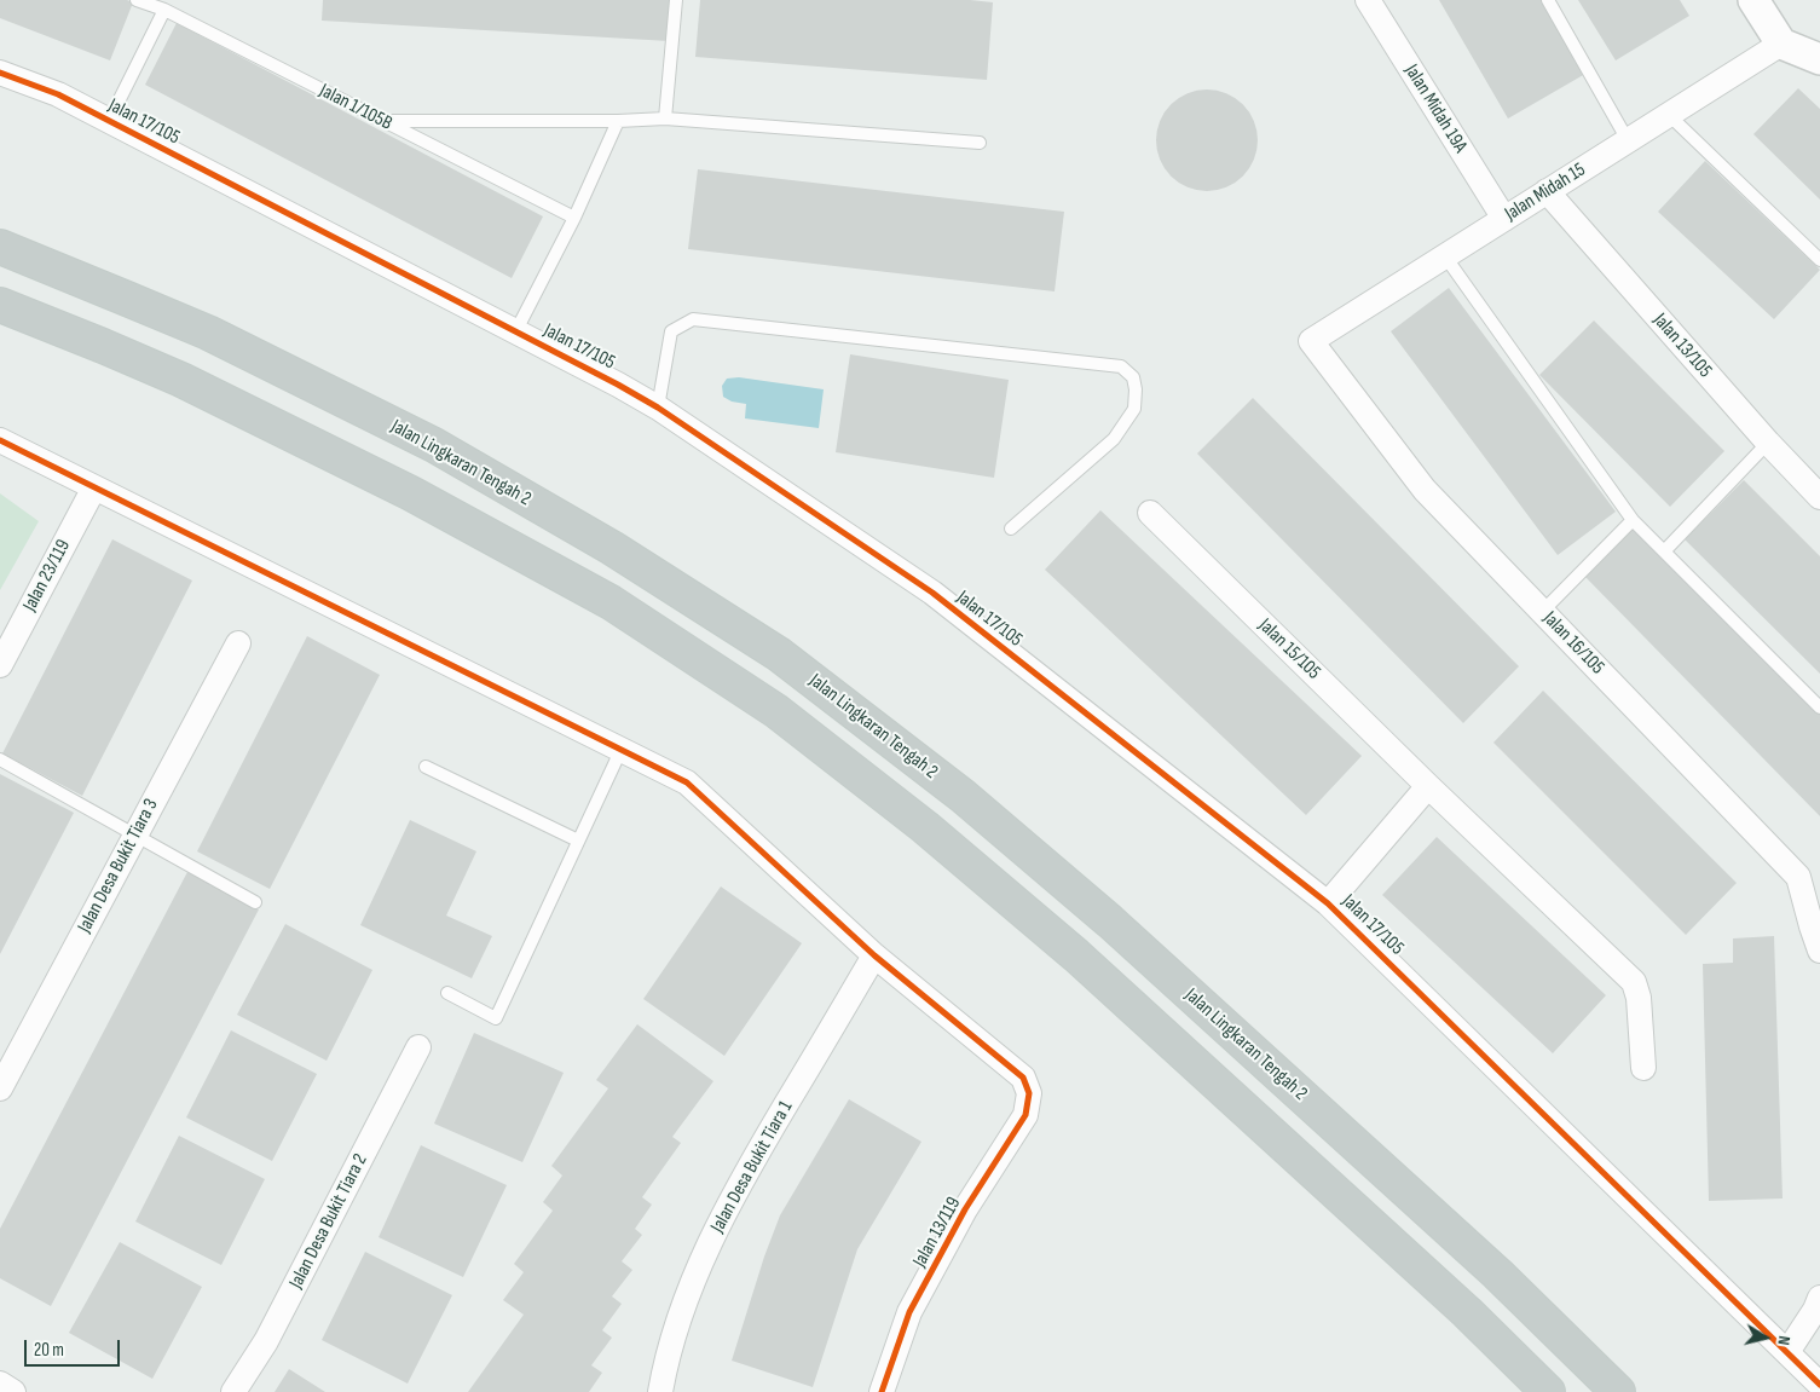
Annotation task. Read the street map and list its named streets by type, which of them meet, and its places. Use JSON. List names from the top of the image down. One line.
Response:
{"streets":{"highway":["Jalan Lingkaran Tengah 2"],"street":["Jalan Midah 19A","Jalan 17/105","Jalan Midah 15","Jalan 13/105","Jalan 23/119","Jalan 16/105","Jalan 15/105","Jalan Desa Bukit Tiara 3","Jalan Desa Bukit Tiara 1","Jalan Desa Bukit Tiara 2","Jalan 13/119"],"lane":["Jalan 1/105B"]},"crossings":[["Jalan Midah 19A","Jalan Midah 15"],["Jalan Midah 15","Jalan 13/105"],["Jalan Midah 15","Jalan 16/105"],["Jalan Desa Bukit Tiara 1","Jalan 13/119"]],"scale_bar":"20 m","north":"right"}
